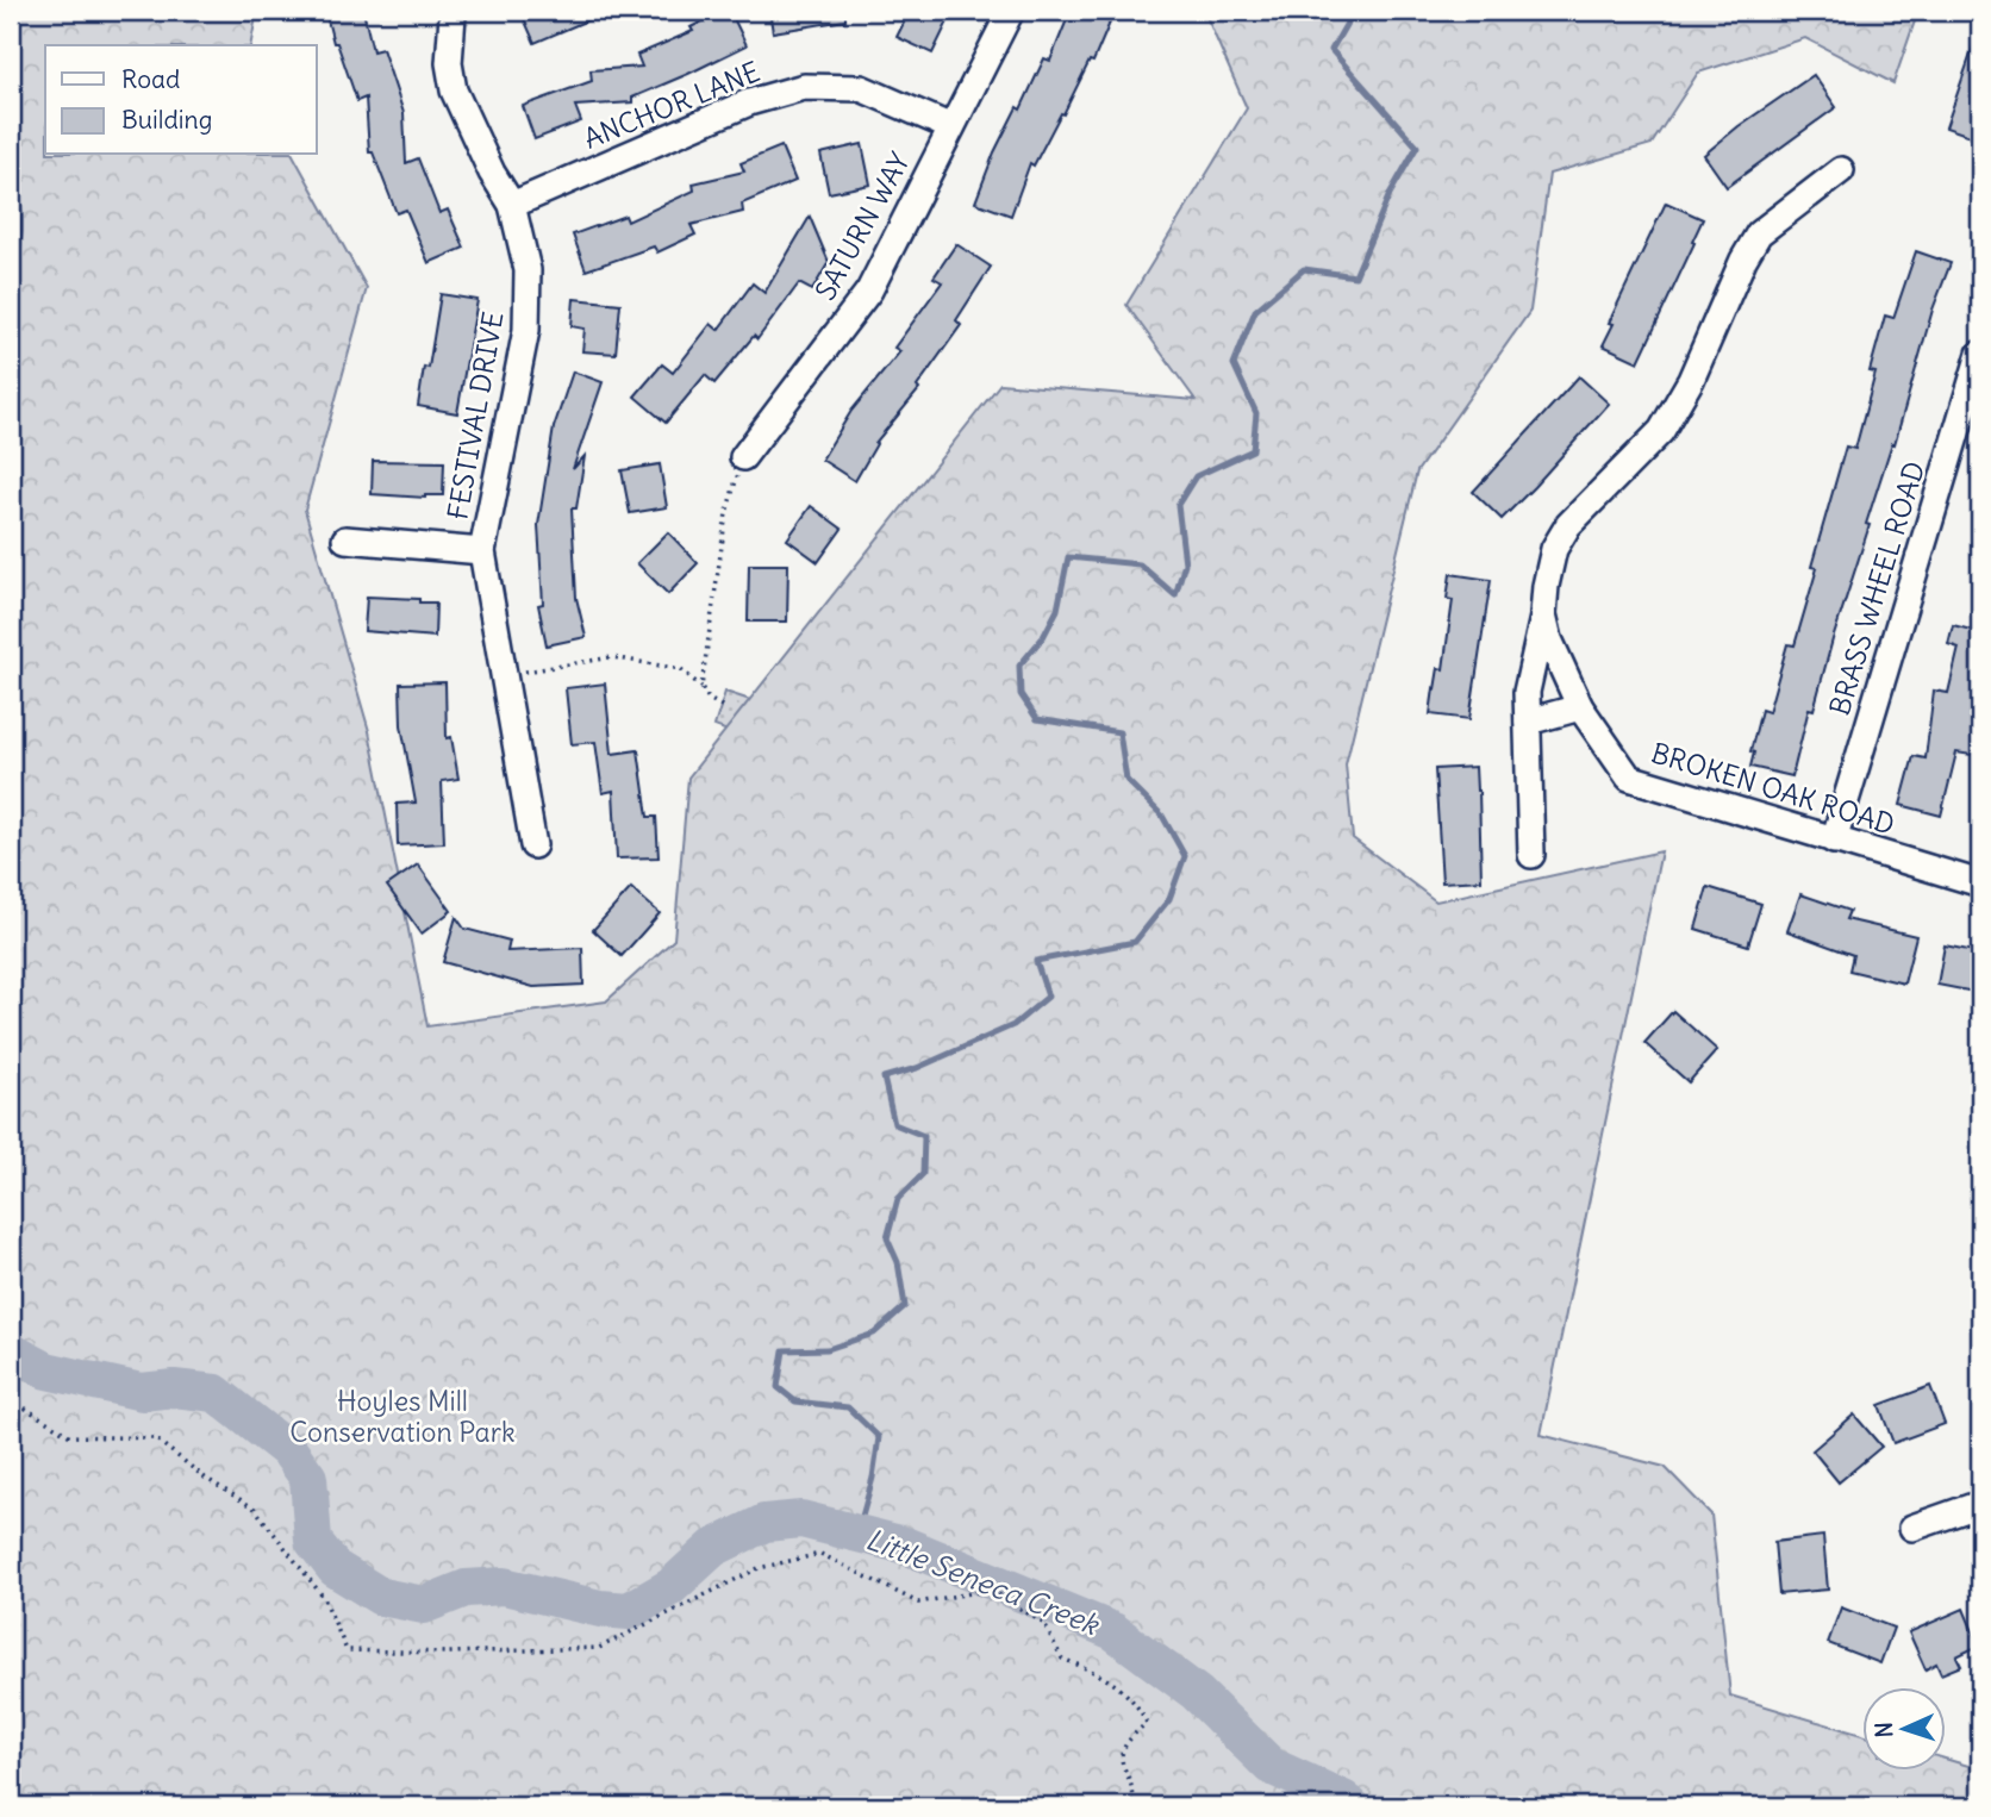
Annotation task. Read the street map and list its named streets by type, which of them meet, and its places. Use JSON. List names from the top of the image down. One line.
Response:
{"streets":{"street":["ANCHOR LANE","SATURN WAY","FESTIVAL DRIVE","BRASS WHEEL ROAD","BROKEN OAK ROAD"]},"crossings":[["ANCHOR LANE","SATURN WAY"],["ANCHOR LANE","FESTIVAL DRIVE"],["BRASS WHEEL ROAD","BROKEN OAK ROAD"]],"water":["Little Seneca Creek"],"parks":["Hoyles Mill Conservation Park"],"legend":["Road","Building"],"north":"left"}
